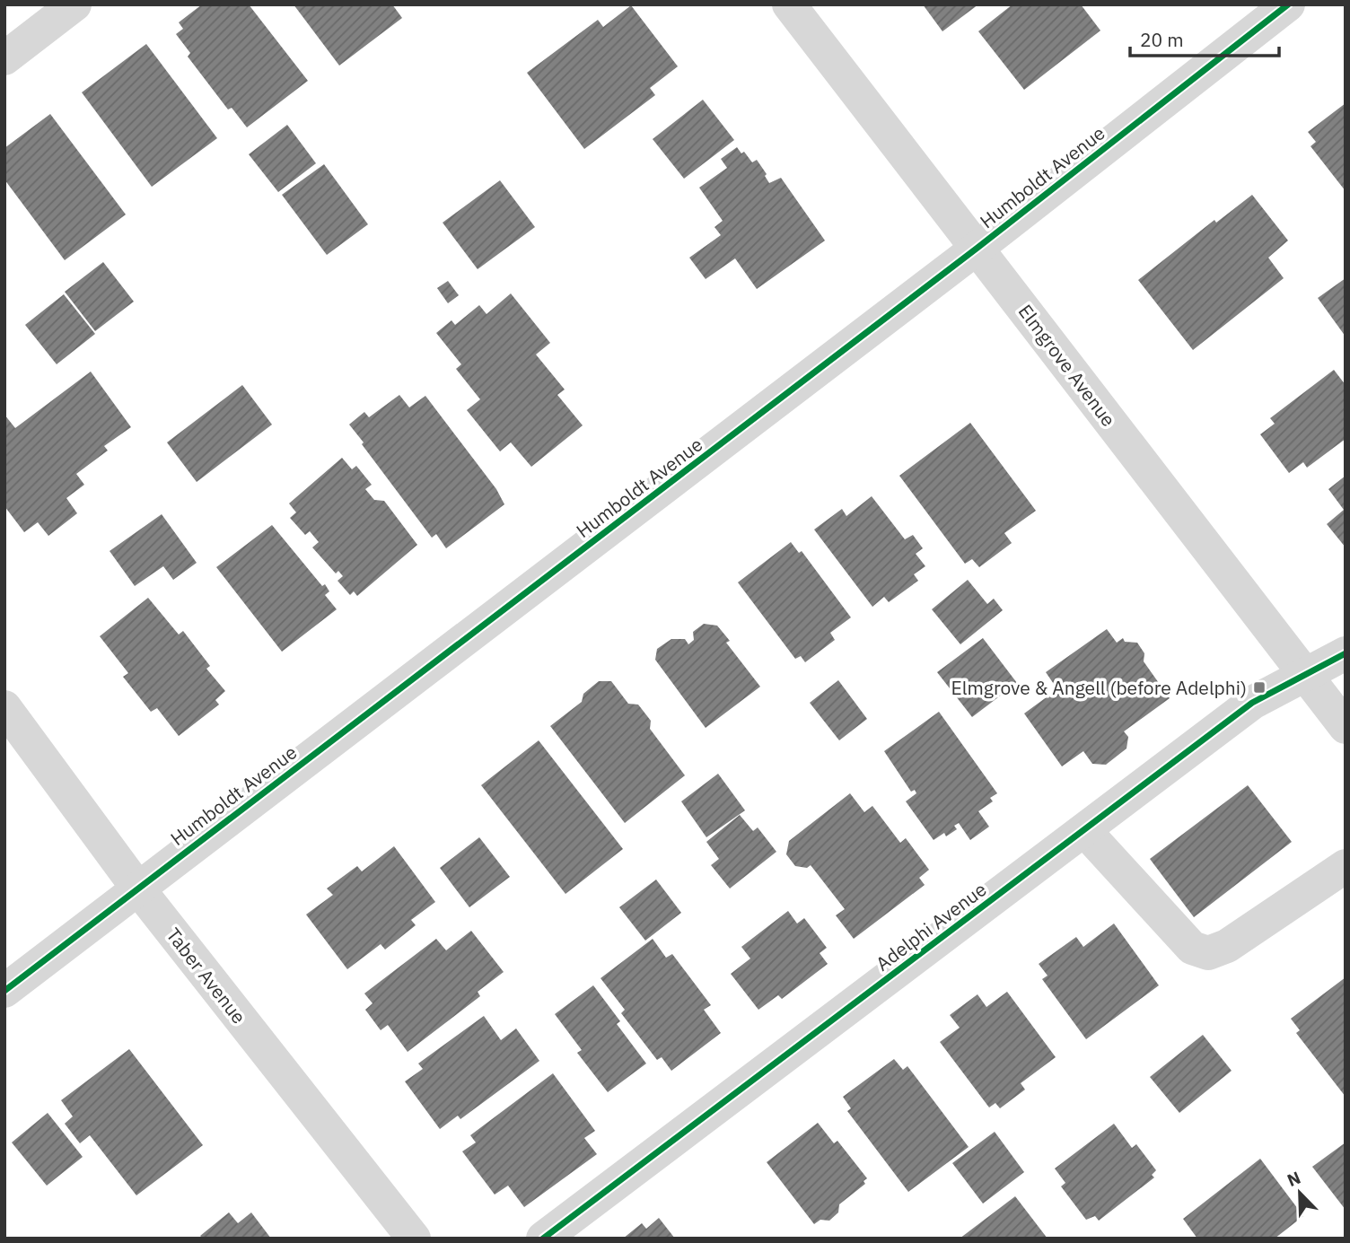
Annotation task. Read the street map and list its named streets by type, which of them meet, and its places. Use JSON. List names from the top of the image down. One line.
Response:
{"streets":{"street":["Humboldt Avenue","Elmgrove Avenue","Adelphi Avenue","Taber Avenue"]},"crossings":[["Humboldt Avenue","Elmgrove Avenue"],["Humboldt Avenue","Taber Avenue"],["Elmgrove Avenue","Adelphi Avenue"]],"places":{"transit":["Elmgrove & Angell (before Adelphi)"]},"scale_bar":"20 m","north":"top left"}
